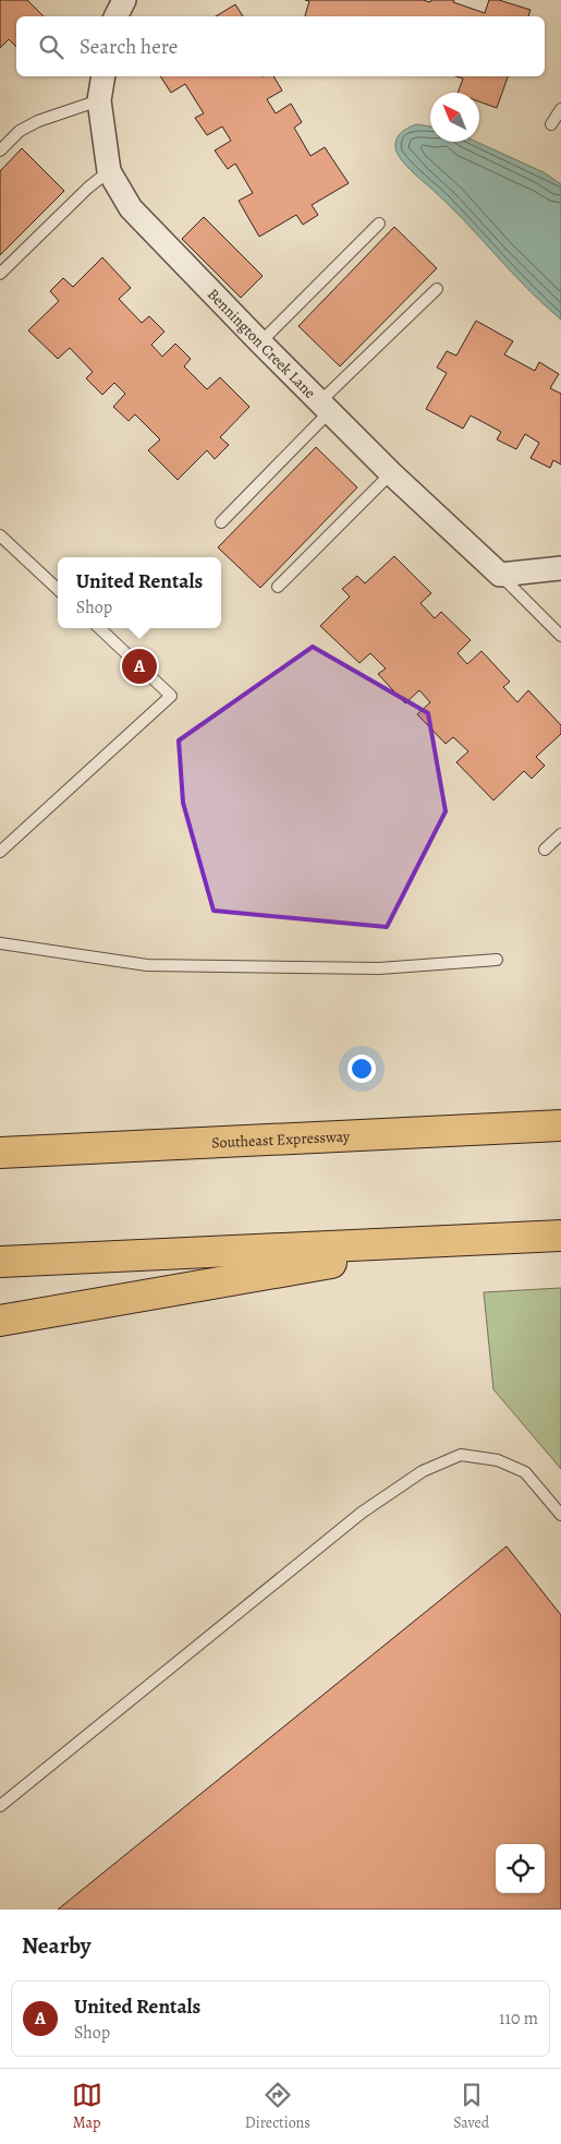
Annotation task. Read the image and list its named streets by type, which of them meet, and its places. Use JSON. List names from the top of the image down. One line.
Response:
{"streets":{"highway":["Southeast Expressway"],"street":["Bennington Creek Lane"]},"north":"top left","page":{"search":"Search here","popup":["United Rentals","Shop"],"pins":"A","heading":"Nearby","list":[{"mark":"A","name":"United Rentals","note":"Shop","value":"110 m"}],"nav":["Map","Directions","Saved"]}}
